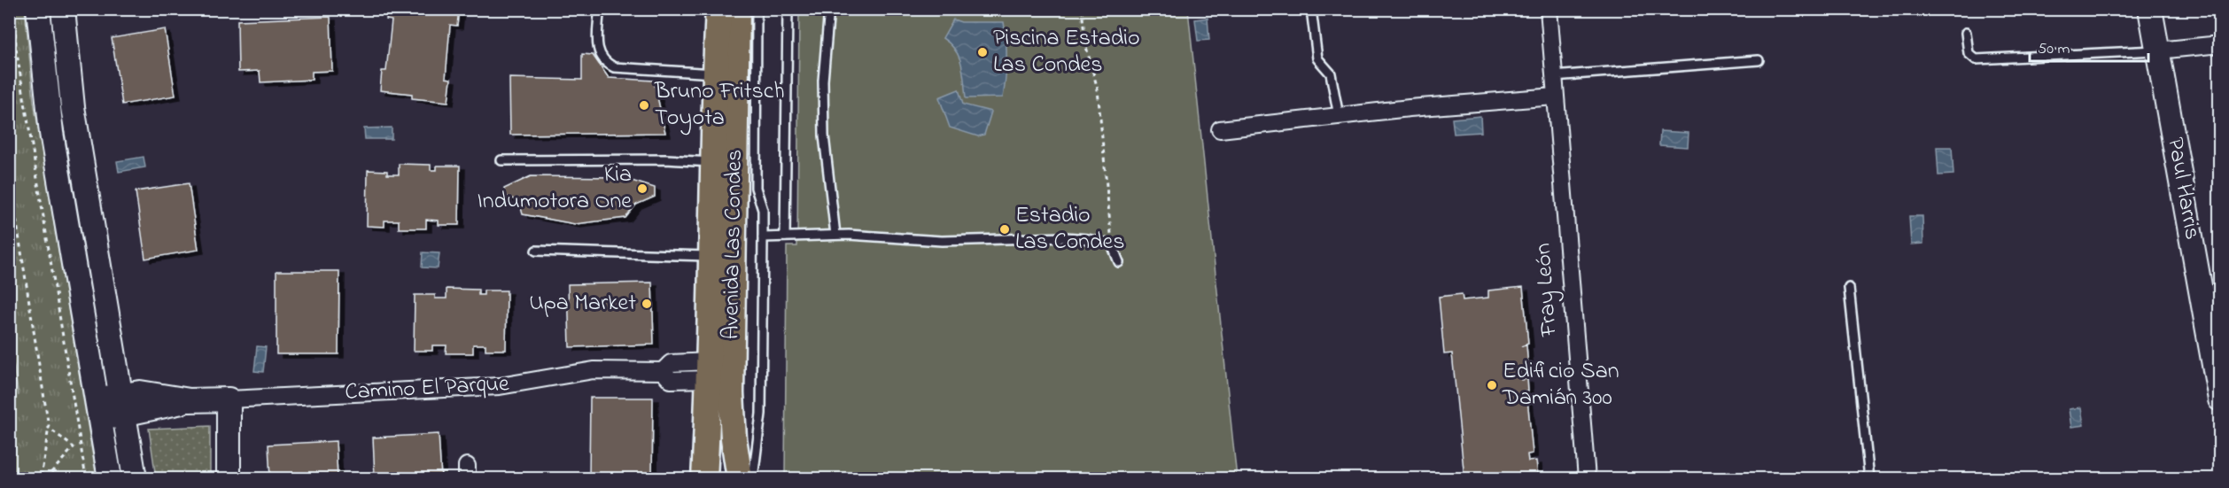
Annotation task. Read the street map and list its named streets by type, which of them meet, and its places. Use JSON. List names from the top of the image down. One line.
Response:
{"streets":{"main road":["Avenida Las Condes"],"street":["Paul Harris","Fray León","Camino El Parque"]},"crossings":[["Avenida Las Condes","Camino El Parque"]],"places":["Piscina Estadio Las Condes","Bruno Fritsch Toyota","Kia Indumotora One","Estadio Las Condes","Upa Market","Edificio San Damián 300"],"scale_bar":"50 m"}
